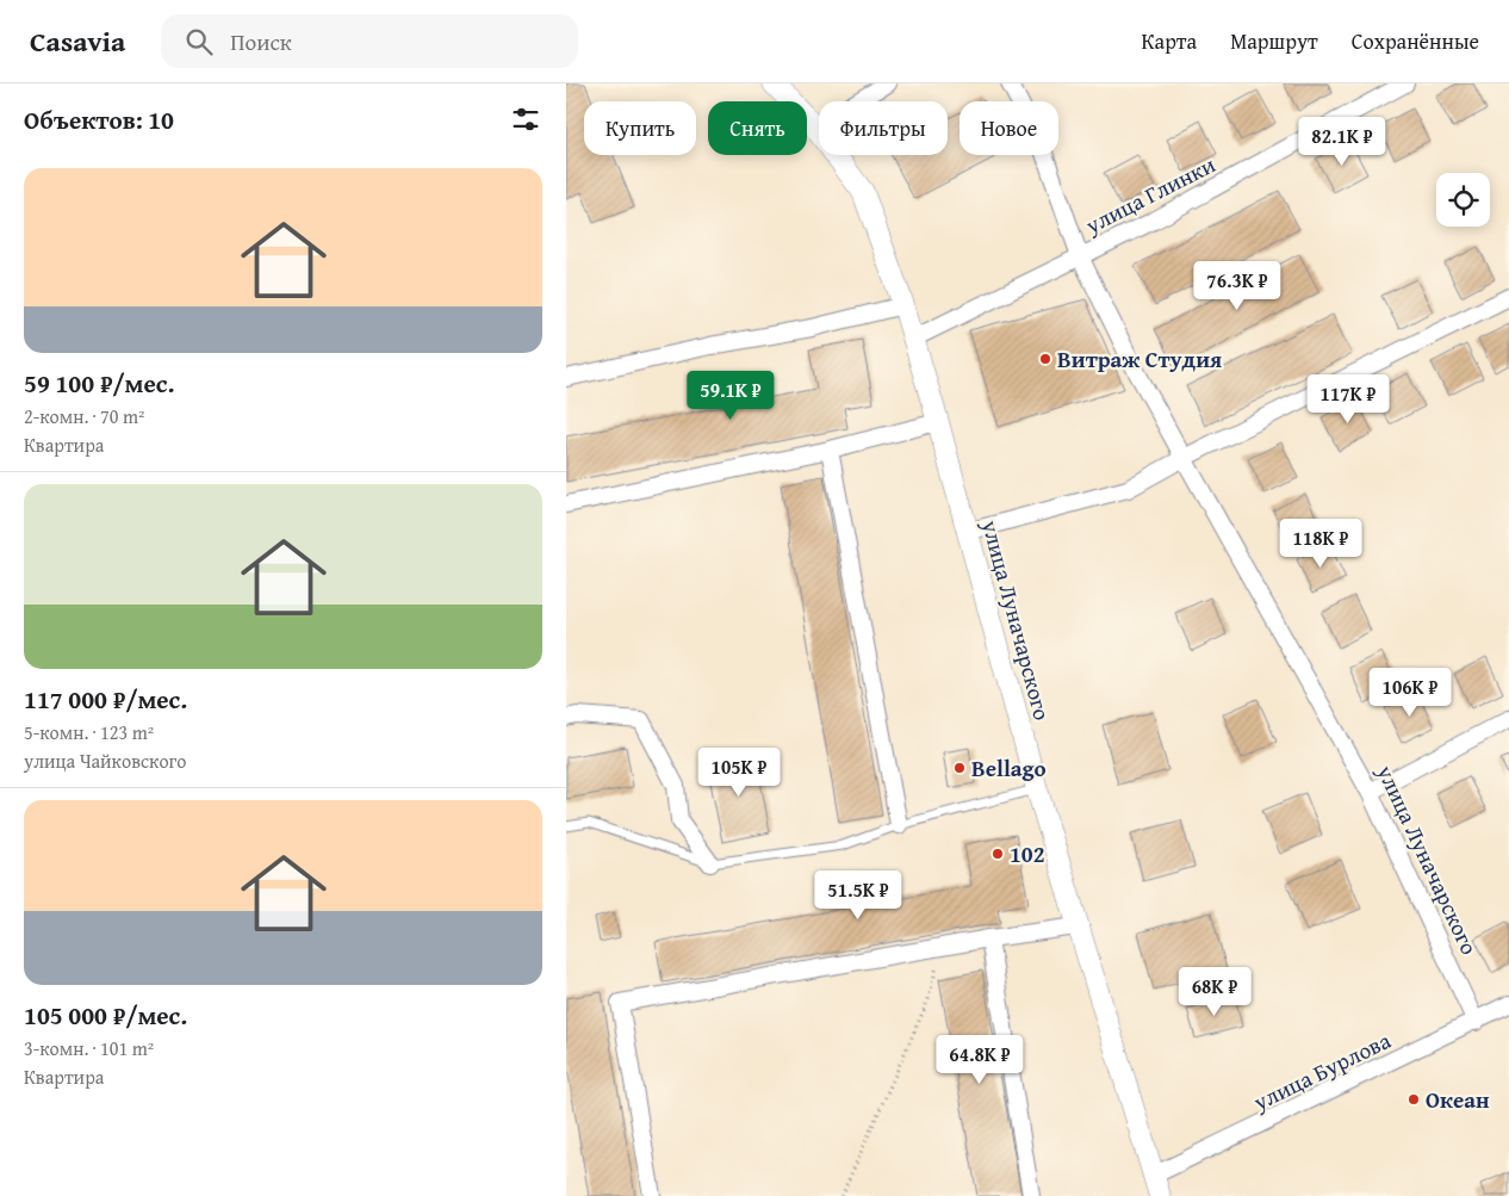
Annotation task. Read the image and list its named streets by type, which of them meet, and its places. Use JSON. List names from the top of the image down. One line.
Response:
{"streets":{"street":["улица Глинки","улица Луначарского","улица Бурлова"]},"crossings":[["улица Глинки","улица Луначарского"],["улица Луначарского","улица Бурлова"]],"places":["Витраж Студия","Bellago","102","Океан"],"page":{"header":"Casavia","search":"Поиск","nav":["Карта","Маршрут","Сохранённые"],"heading":"Объектов: 10","chip":["Купить","Снять","Фильтры","Новое"],"price":["82.1K ₽","76.3K ₽","59.1K ₽","117K ₽","118K ₽","106K ₽","105K ₽","51.5K ₽","68K ₽","64.8K ₽"],"list":[{"name":"59 100 ₽/мес.","note":"2-комн. · 70 m² · Квартира"},{"name":"117 000 ₽/мес.","note":"5-комн. · 123 m² · улица Чайковского"},{"name":"105 000 ₽/мес.","note":"3-комн. · 101 m² · Квартира"}]}}
